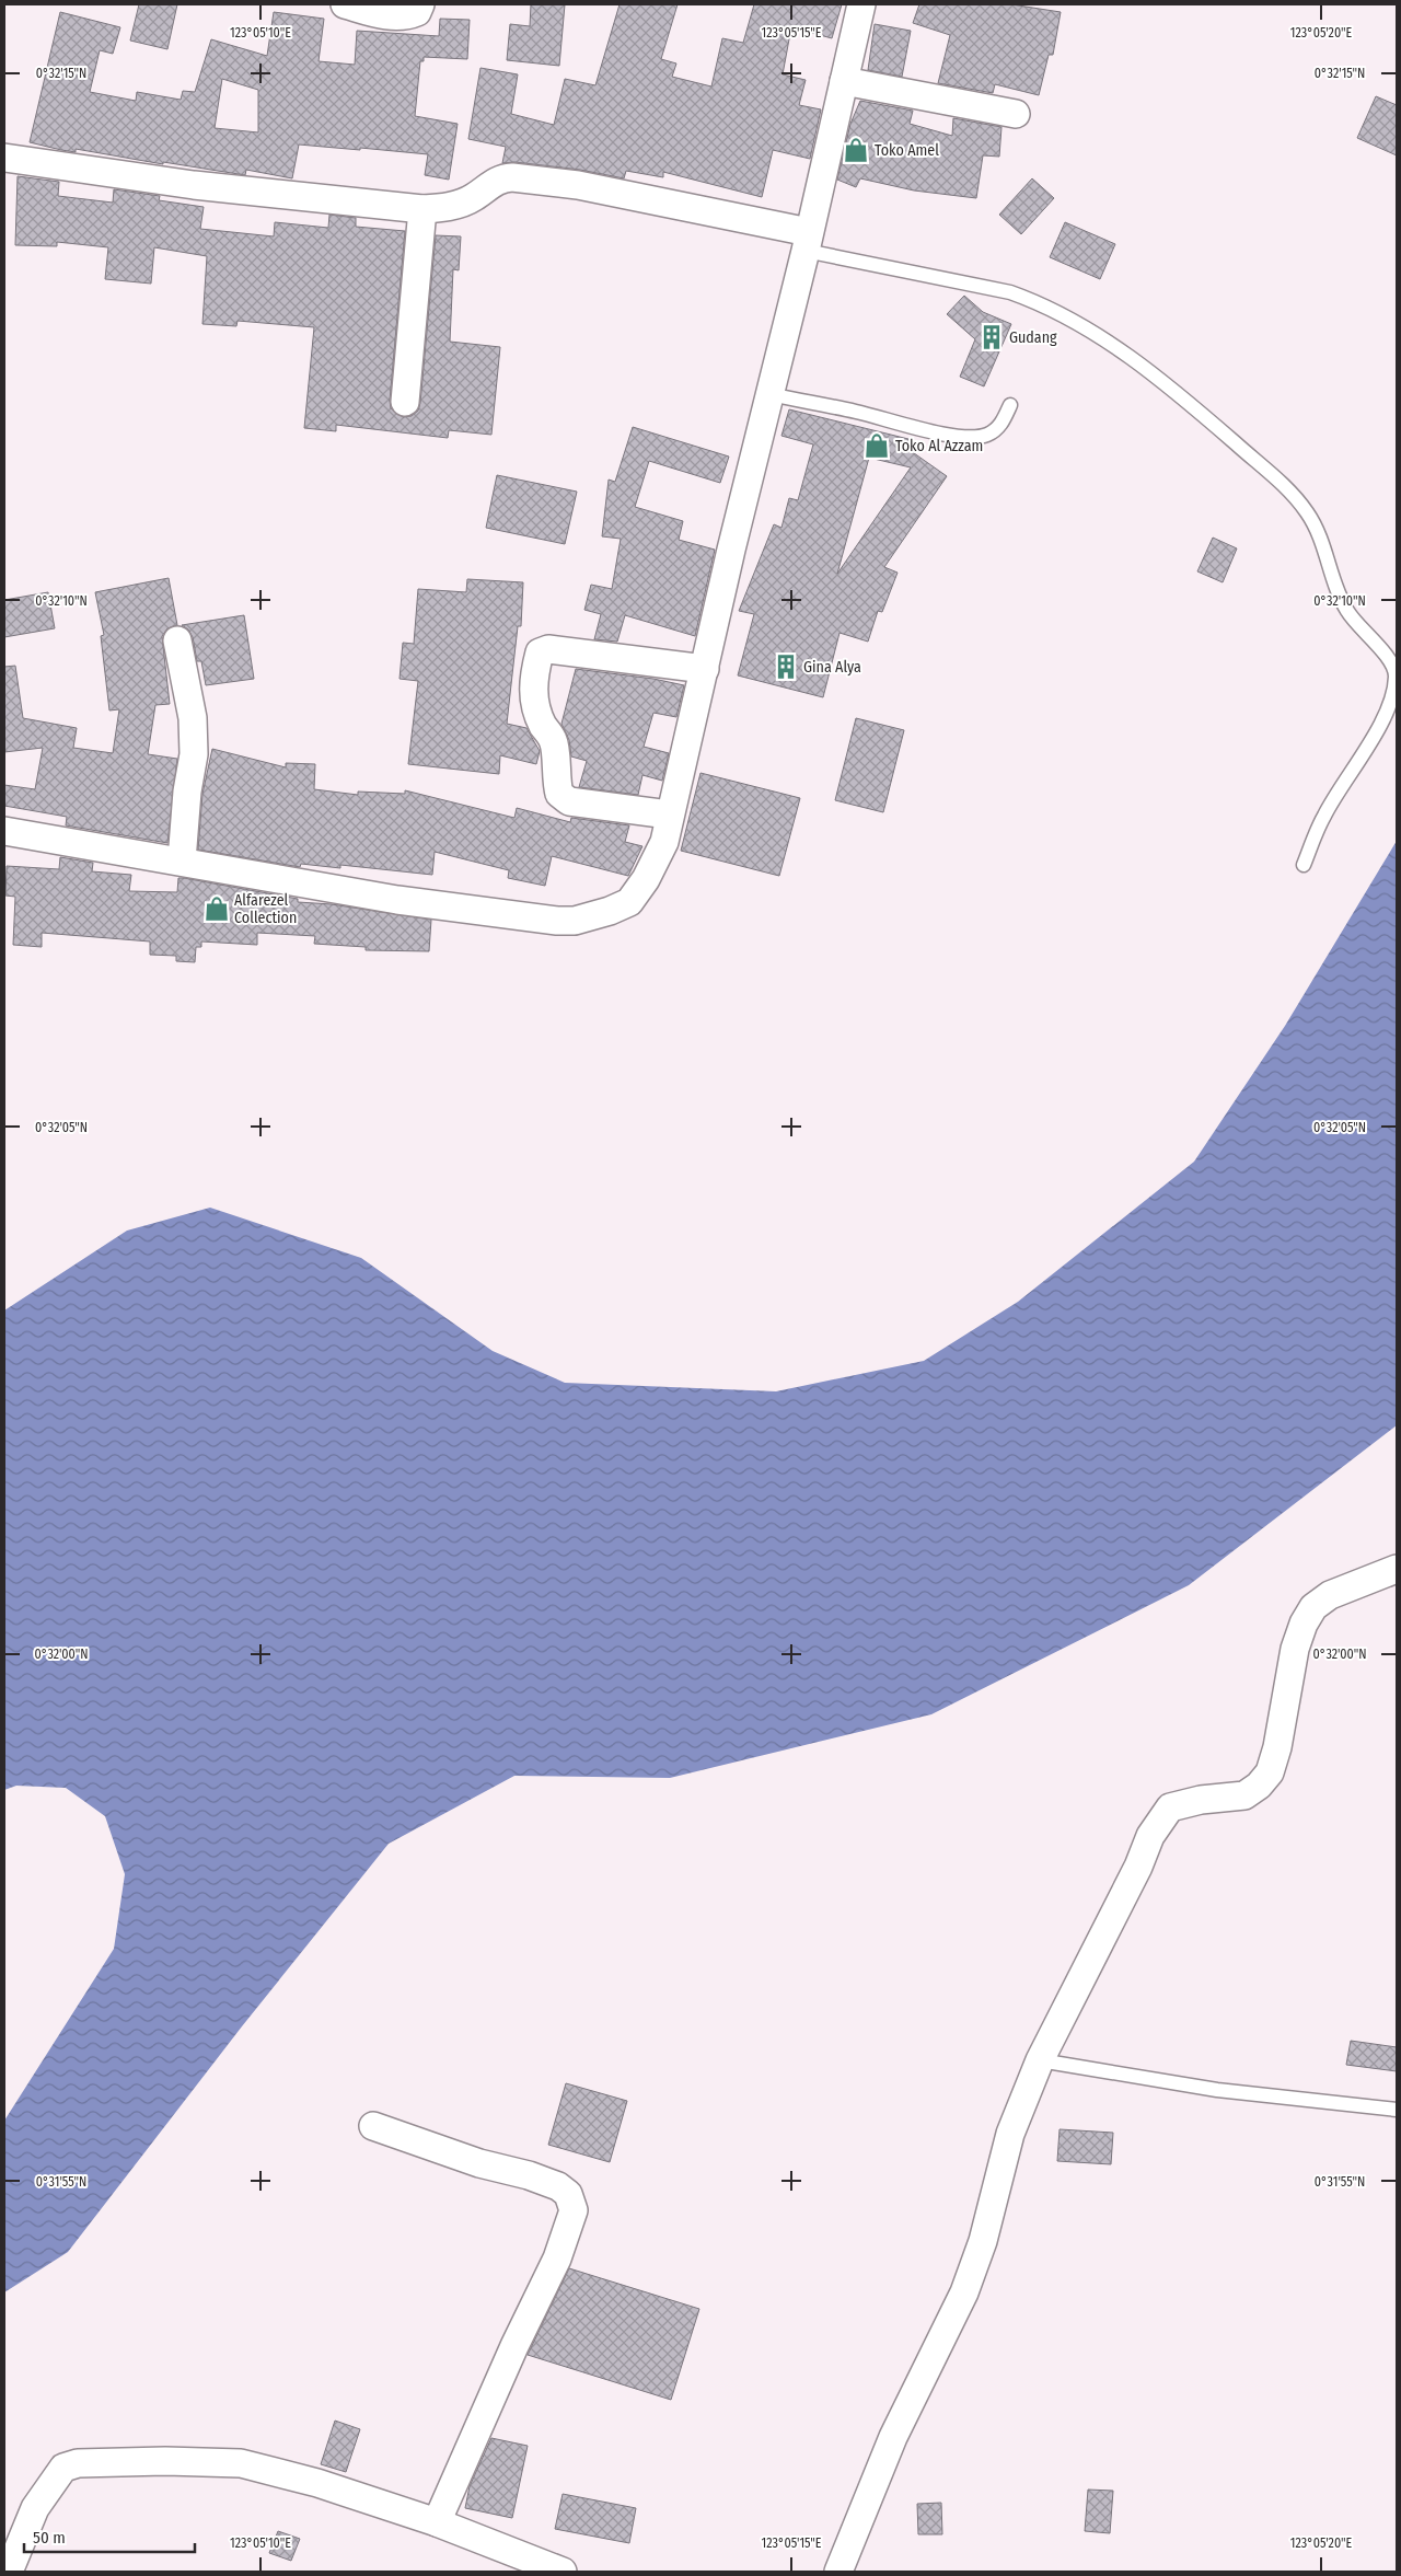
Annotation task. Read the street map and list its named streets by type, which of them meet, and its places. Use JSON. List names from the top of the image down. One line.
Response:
{"places":{"shop":["Toko Amel","Toko Al Azzam","Alfarezel Collection"],"building":["Gudang","Gina Alya"]},"scale_bar":"50 m","coordinates":["123°05'10\"E","123°05'15\"E","123°05'20\"E","0°32'15\"N","0°32'10\"N","0°32'05\"N","0°32'00\"N","0°31'55\"N"]}
